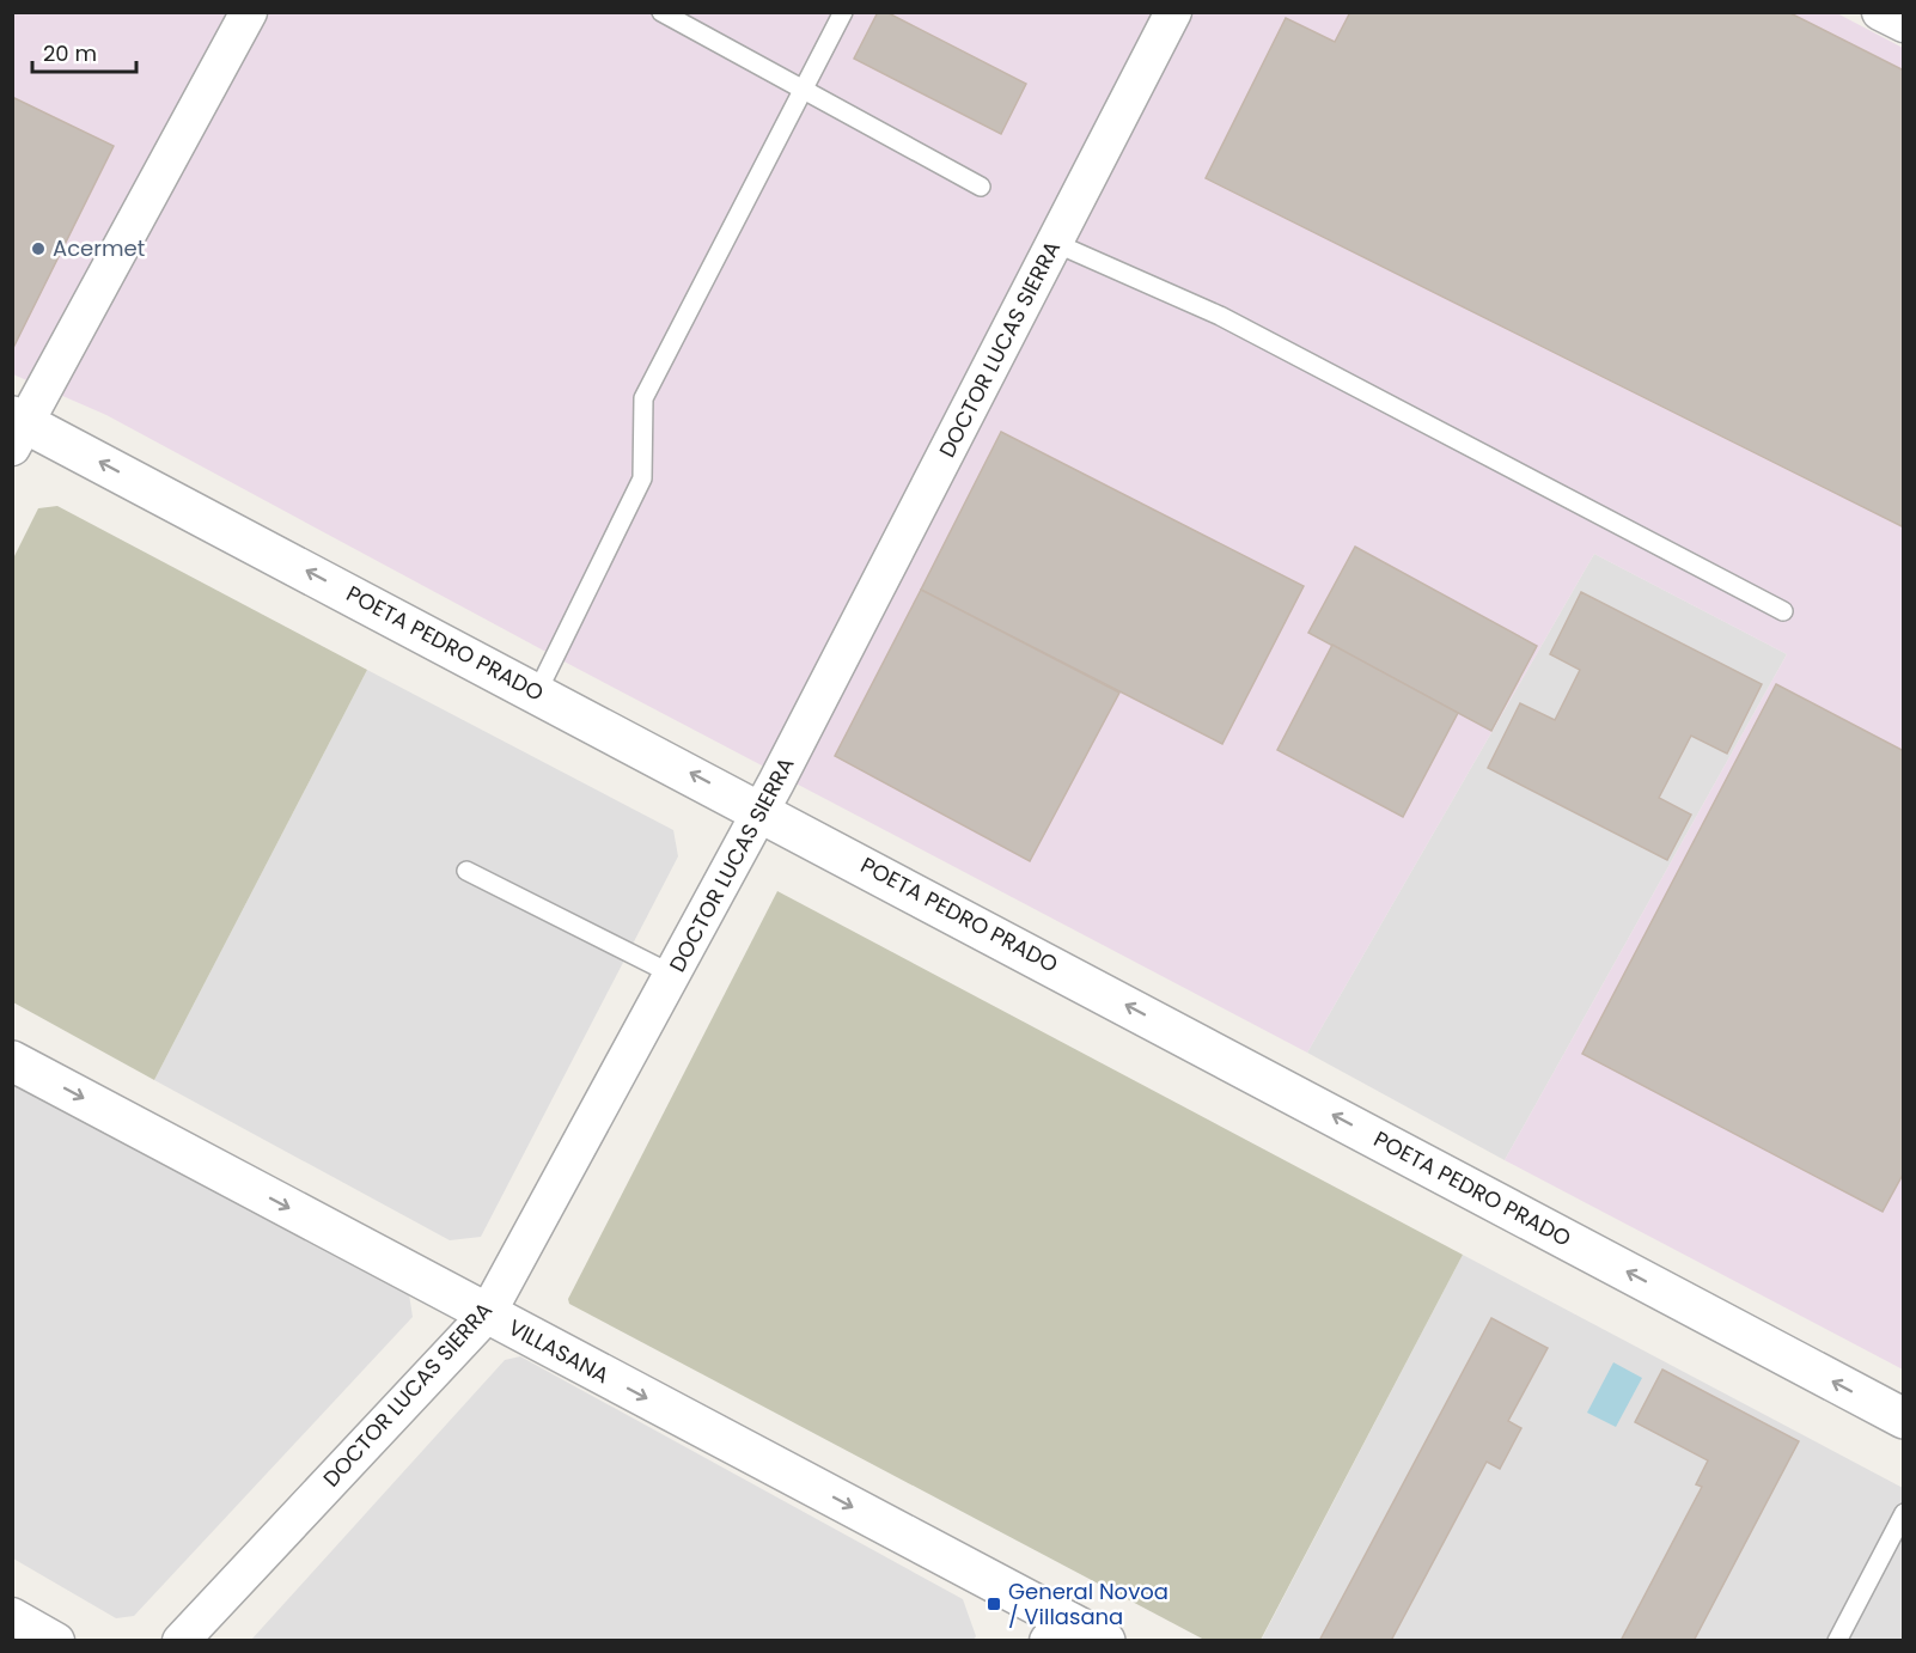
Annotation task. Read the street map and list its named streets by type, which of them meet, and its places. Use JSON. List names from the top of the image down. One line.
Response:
{"streets":{"street":["DOCTOR LUCAS SIERRA","POETA PEDRO PRADO","VILLASANA"]},"crossings":[["DOCTOR LUCAS SIERRA","POETA PEDRO PRADO"],["DOCTOR LUCAS SIERRA","VILLASANA"]],"one_way":["POETA PEDRO PRADO","VILLASANA"],"places":{"other":["Acermet"],"transit":["General Novoa / Villasana"]},"scale_bar":"20 m"}
